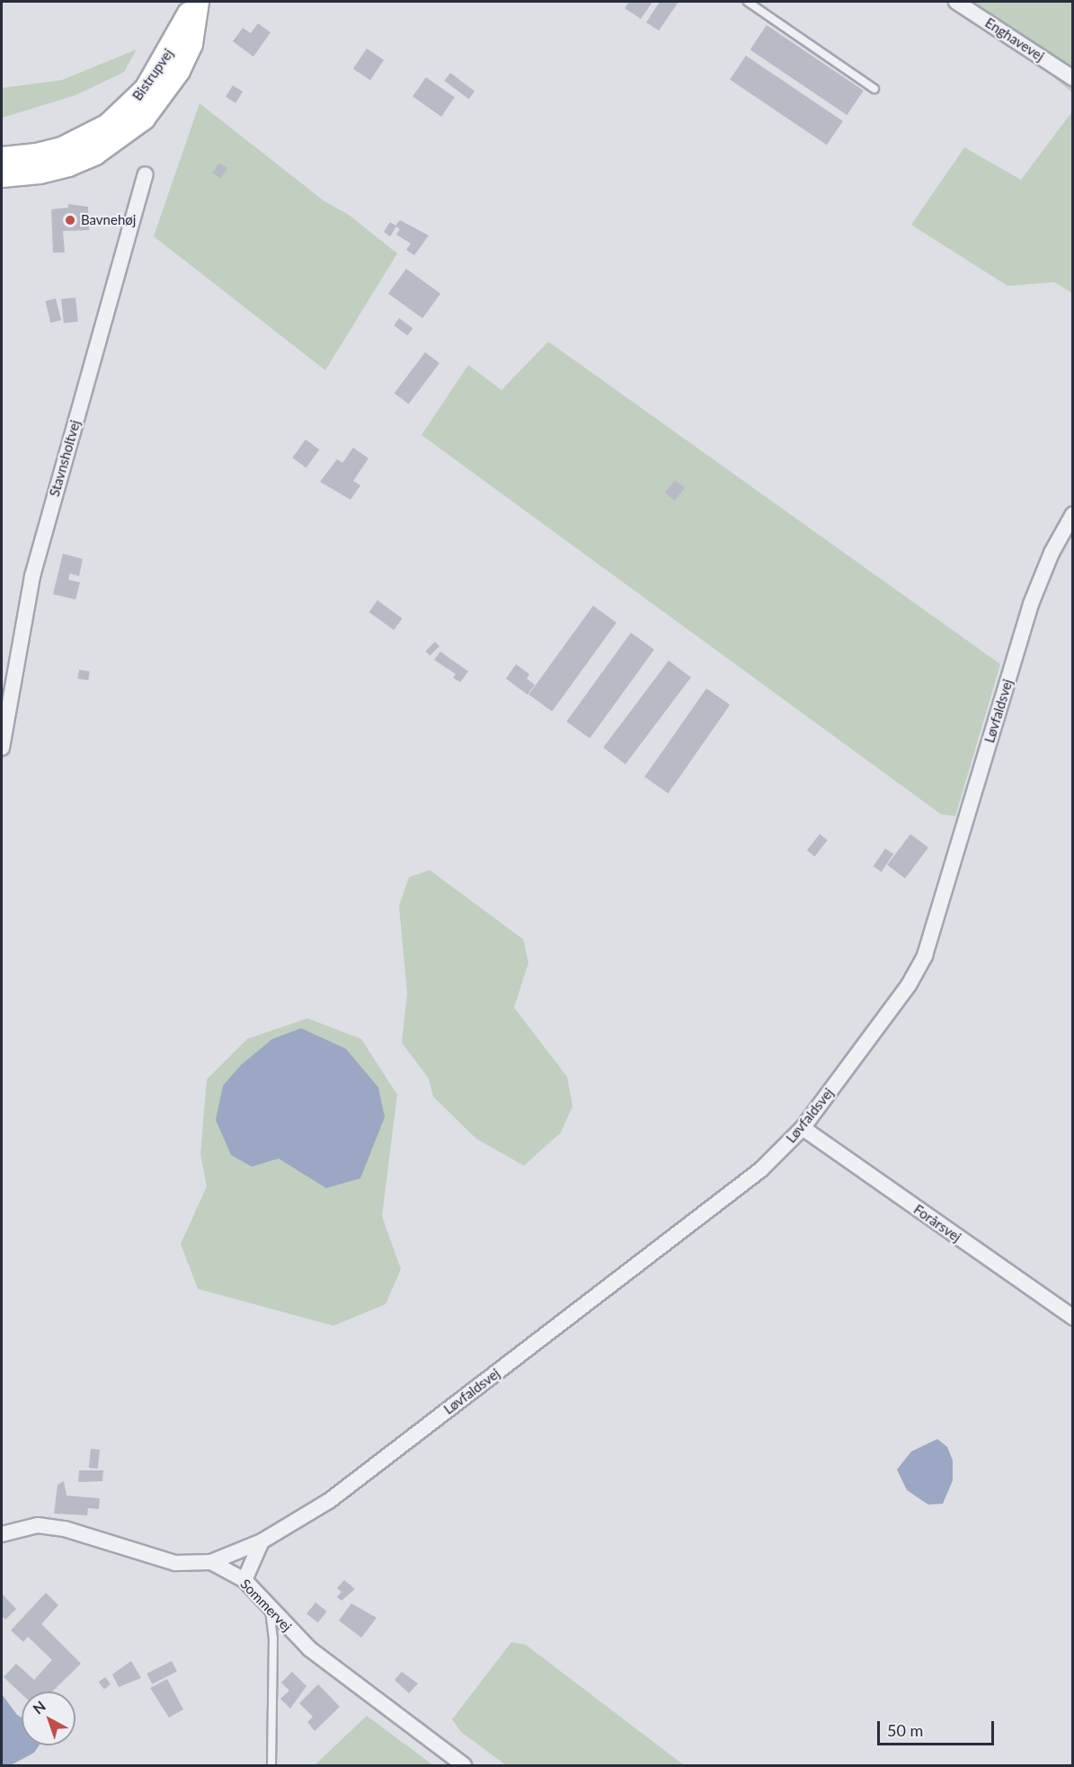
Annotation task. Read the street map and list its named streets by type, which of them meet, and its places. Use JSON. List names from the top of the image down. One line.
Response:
{"streets":{"main road":["Bistrupvej"],"street":["Enghavevej","Stavnsholtvej","Løvfaldsvej","Forårsvej","Sommervej"]},"crossings":[["Løvfaldsvej","Forårsvej"],["Løvfaldsvej","Sommervej"]],"places":["Bavnehøj"],"scale_bar":"50 m","north":"top left"}
